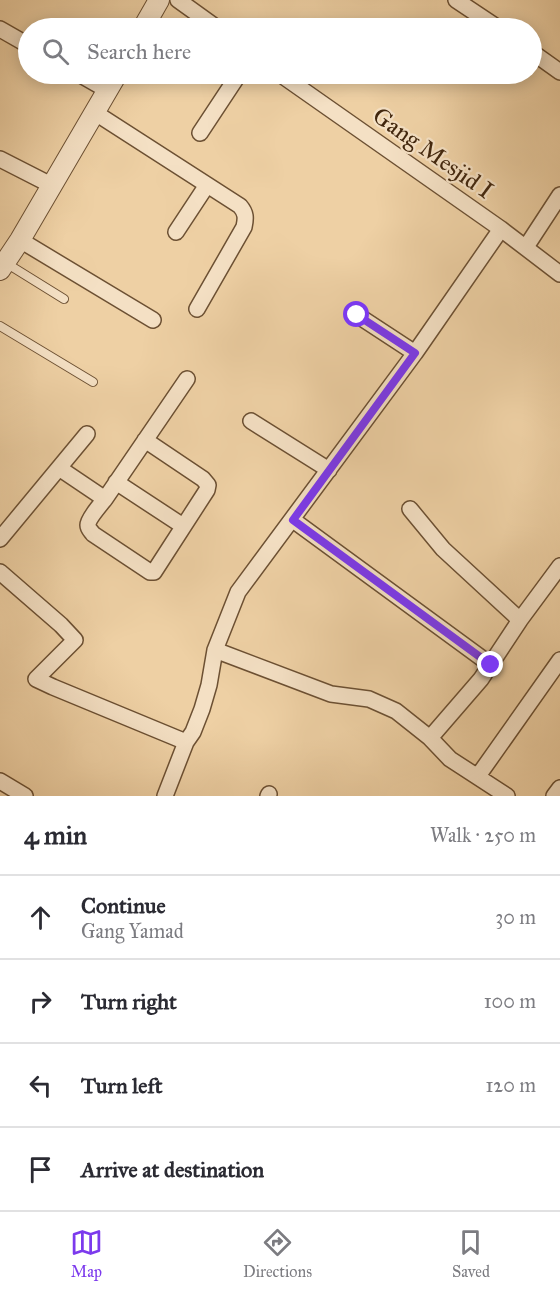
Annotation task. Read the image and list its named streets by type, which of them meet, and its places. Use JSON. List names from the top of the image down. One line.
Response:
{"streets":{"street":["Gang Mesjid I"]},"page":{"search":"Search here","heading":["4 min","Walk · 250 m"],"list":[["Continue","Gang Yamad","30 m"],["Turn right","100 m"],["Turn left","120 m"],"Arrive at destination"],"nav":["Map","Directions","Saved"]}}
